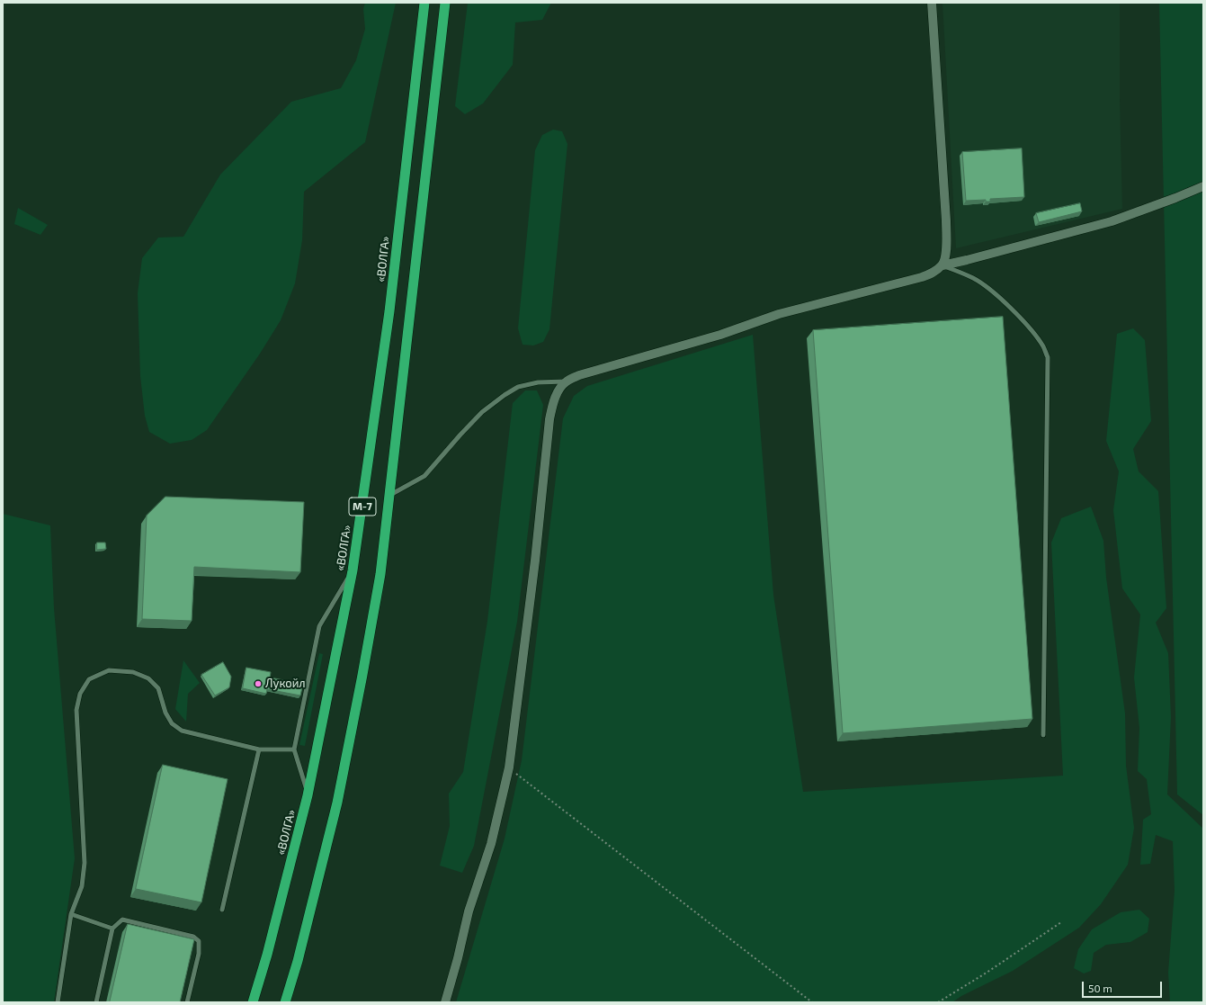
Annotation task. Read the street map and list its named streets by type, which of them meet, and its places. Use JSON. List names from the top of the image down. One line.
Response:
{"streets":{"highway":["«ВОЛГА»","М-7"]},"places":["Лукойл"],"scale_bar":"50 m"}
